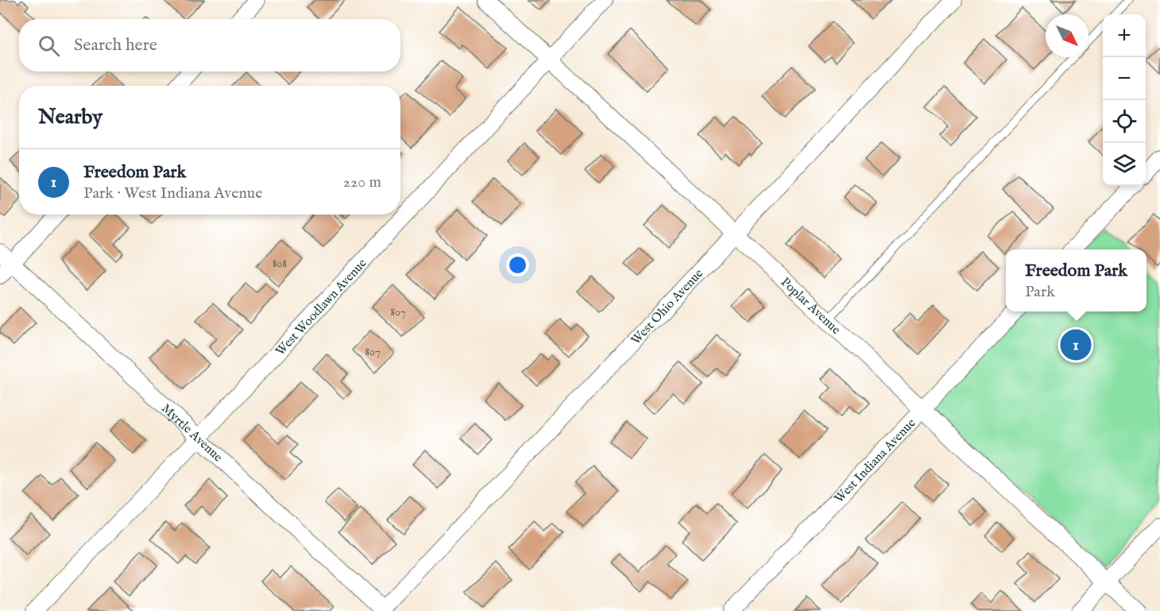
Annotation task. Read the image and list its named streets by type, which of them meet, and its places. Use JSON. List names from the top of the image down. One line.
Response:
{"streets":{"street":["Poplar Avenue","West Ohio Avenue","West Woodlawn Avenue","Myrtle Avenue","West Indiana Avenue"]},"crossings":[["Poplar Avenue","West Ohio Avenue"],["Poplar Avenue","West Woodlawn Avenue"],["Poplar Avenue","West Indiana Avenue"],["West Ohio Avenue","Myrtle Avenue"],["West Woodlawn Avenue","Myrtle Avenue"]],"house_numbers":["808","807","807"],"north":"bottom right","page":{"map_buttons":["+","−"],"search":"Search here","heading":"Nearby","list":[{"mark":"1","name":"Freedom Park","note":"Park · West Indiana Avenue","value":"220 m"}],"popup":["Freedom Park","Park"],"pins":"1"}}
